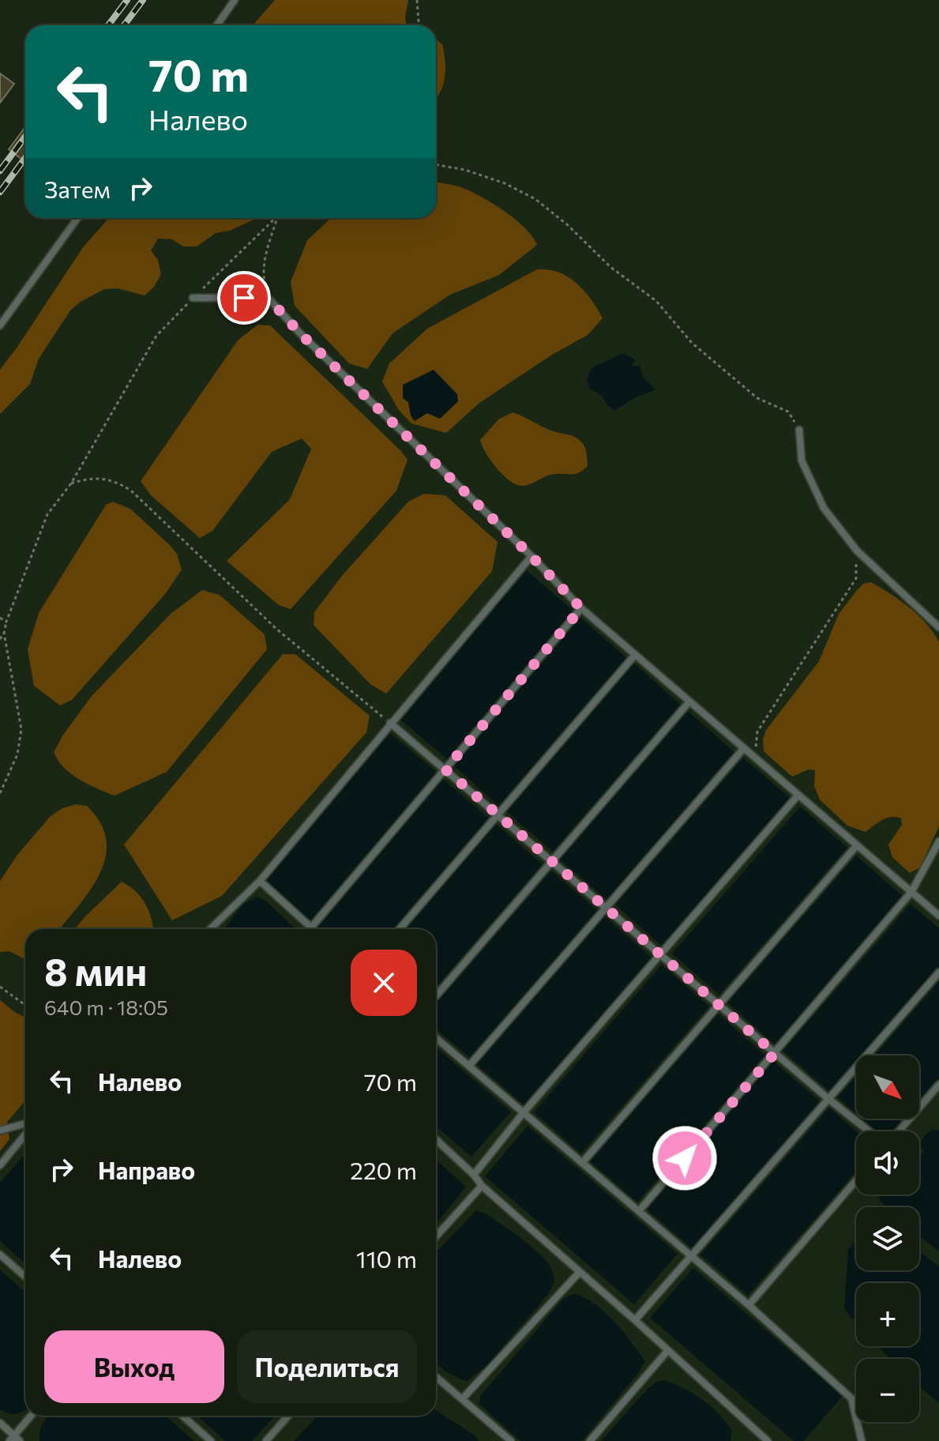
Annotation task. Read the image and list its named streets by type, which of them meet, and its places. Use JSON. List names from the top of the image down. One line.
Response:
{"north":"bottom right","page":{"turn":["70 m","Налево"],"then":"Затем","heading":["8 мин","640 m · 18:05"],"list":[{"name":"Налево","value":"70 m"},{"name":"Направо","value":"220 m"},{"name":"Налево","value":"110 m"}],"map_buttons":["+","−"],"buttons":["Выход","Поделиться"]}}
